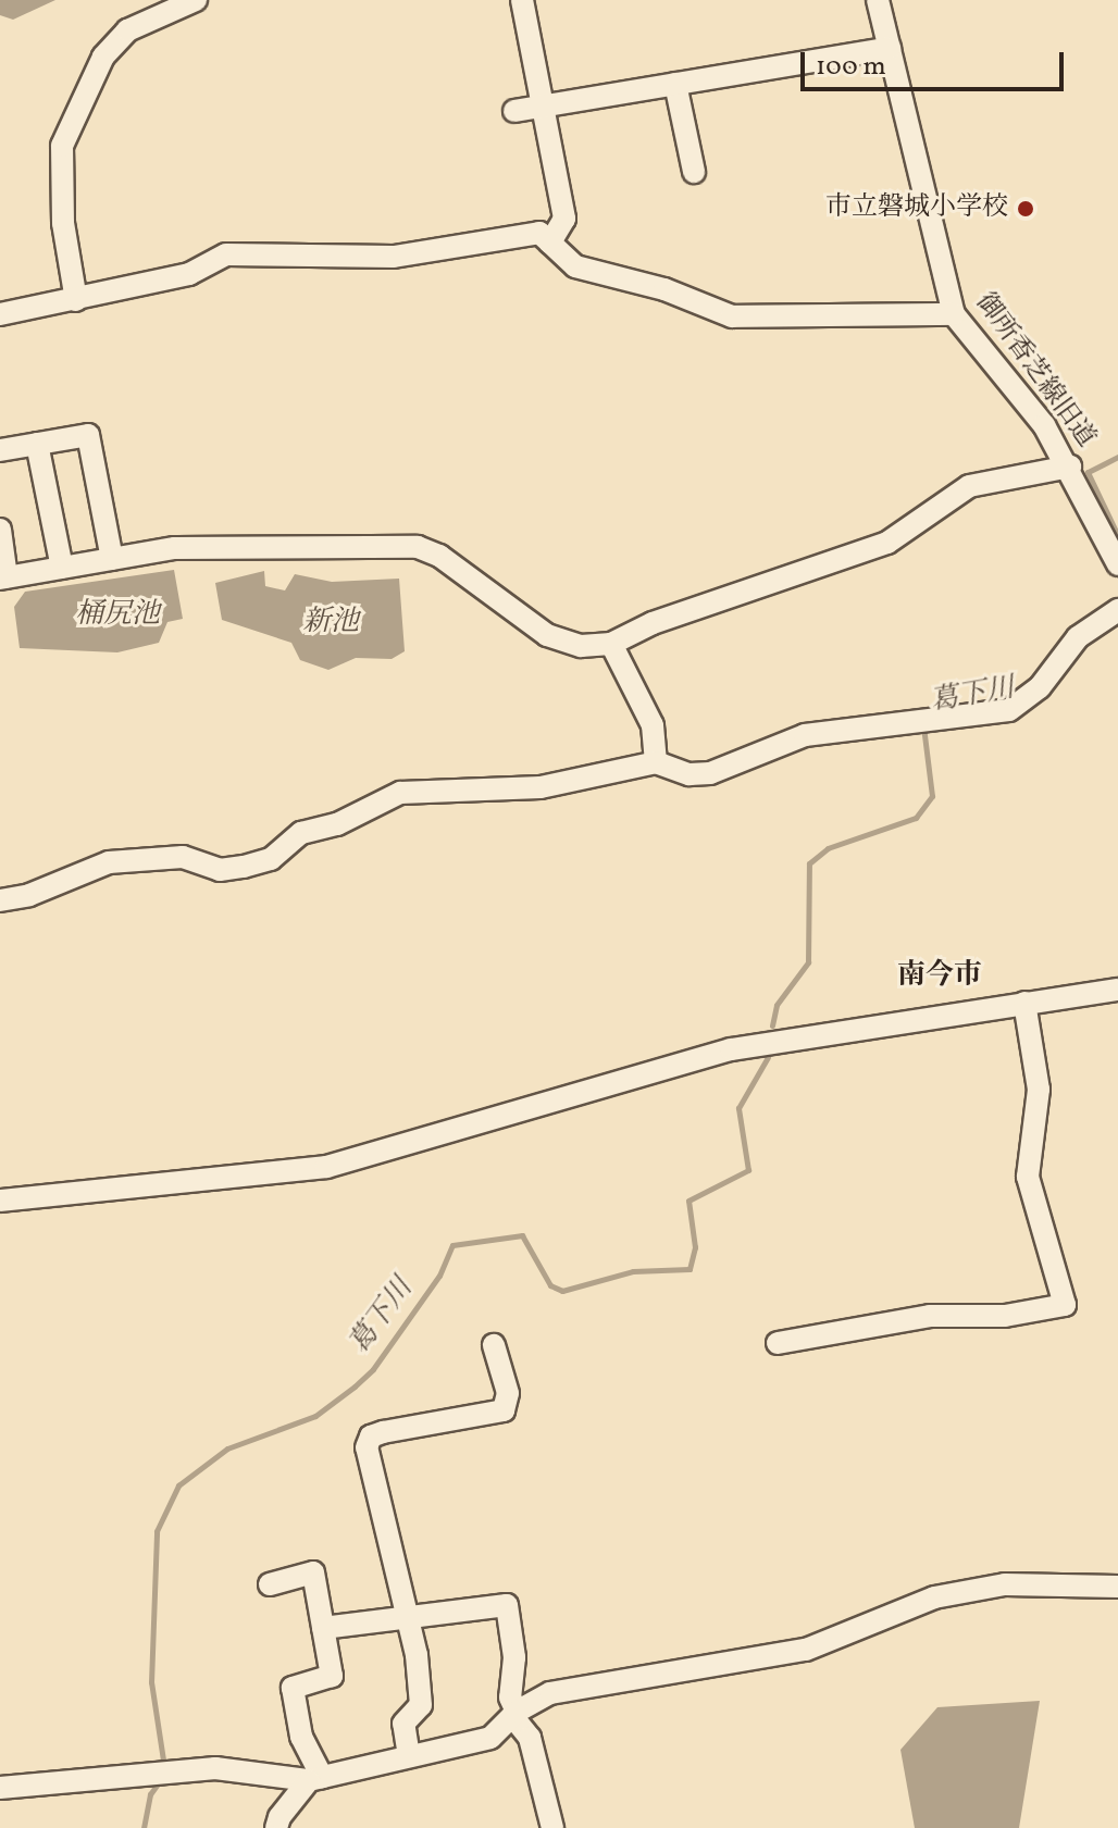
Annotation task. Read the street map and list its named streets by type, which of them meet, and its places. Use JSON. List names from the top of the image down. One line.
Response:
{"streets":{"street":["御所香芝線旧道"]},"districts":["南今市"],"water":["桶尻池","新池","葛下川"],"places":["市立磐城小学校"],"scale_bar":"100 m"}
